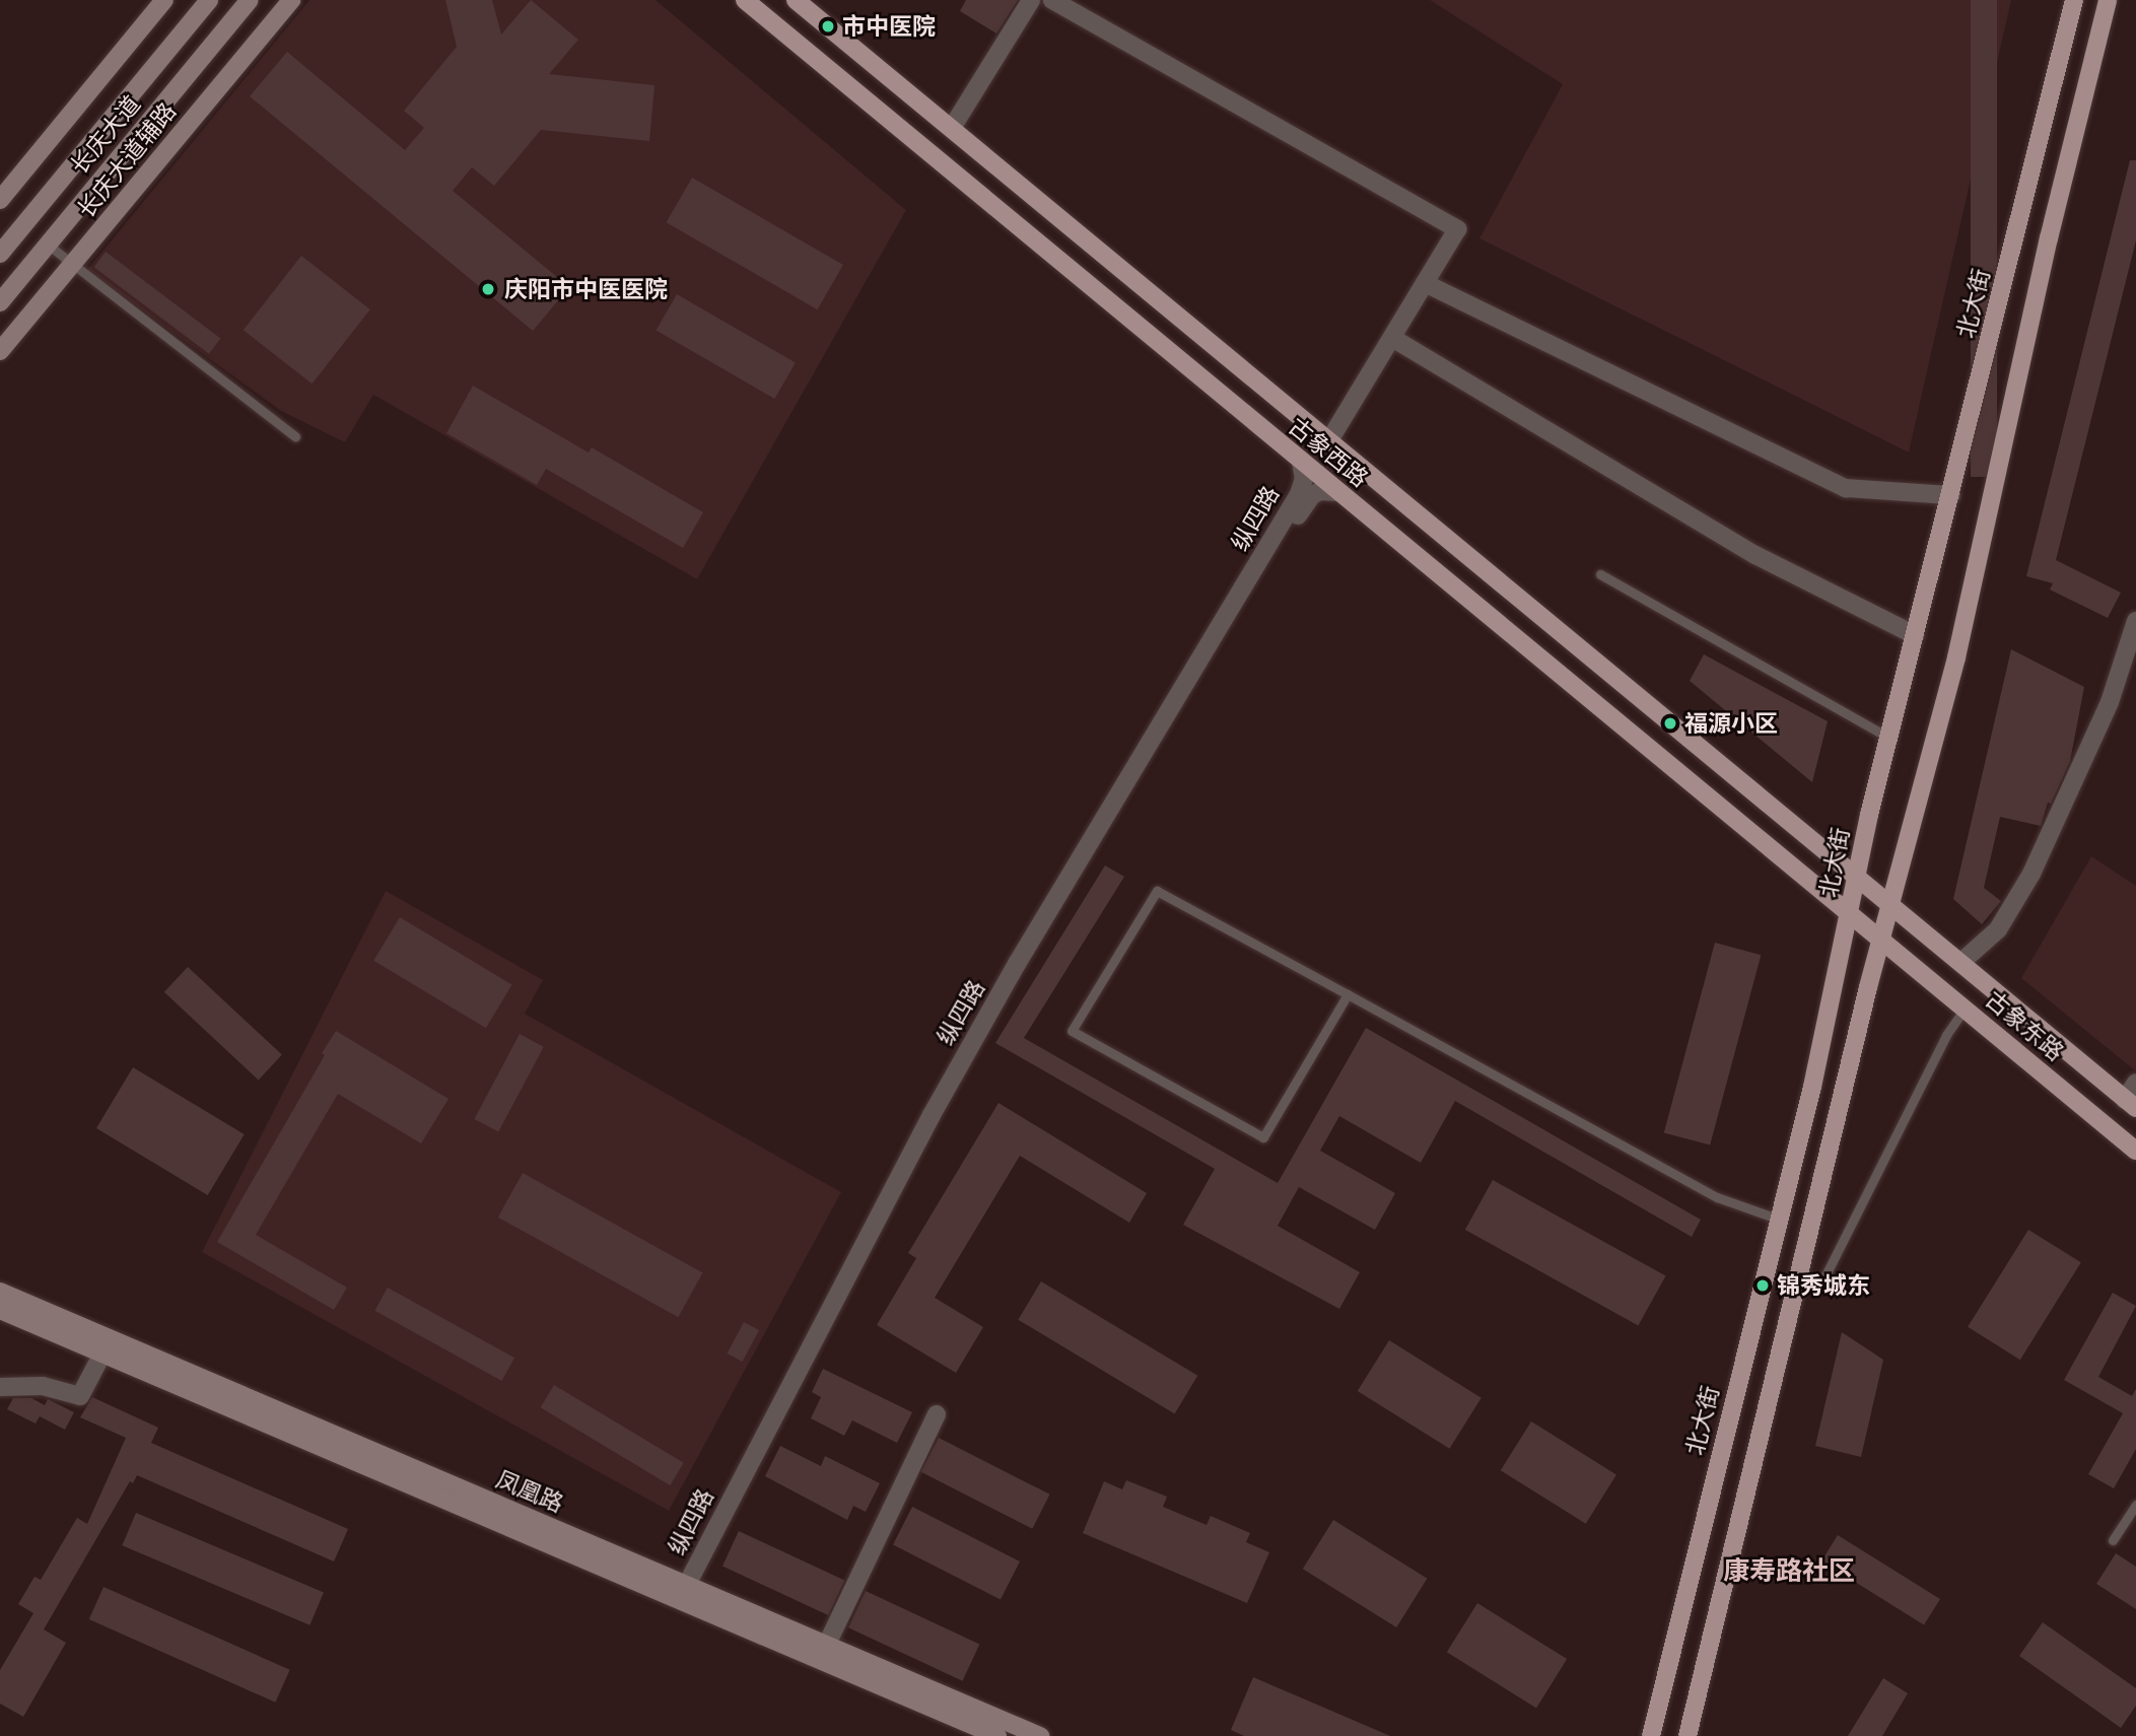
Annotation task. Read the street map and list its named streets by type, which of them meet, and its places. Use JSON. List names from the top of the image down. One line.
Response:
{"streets":{"main road":["北大街","古象西路","古象东路"],"street":["长庆大道","长庆大道辅路","纵四路","凤凰路"]},"crossings":[["北大街","古象西路"],["古象西路","纵四路"],["古象西路","古象东路"],["纵四路","凤凰路"]],"districts":["康寿路社区"],"places":["市中医院","庆阳市中医医院","福源小区","锦秀城东"]}
